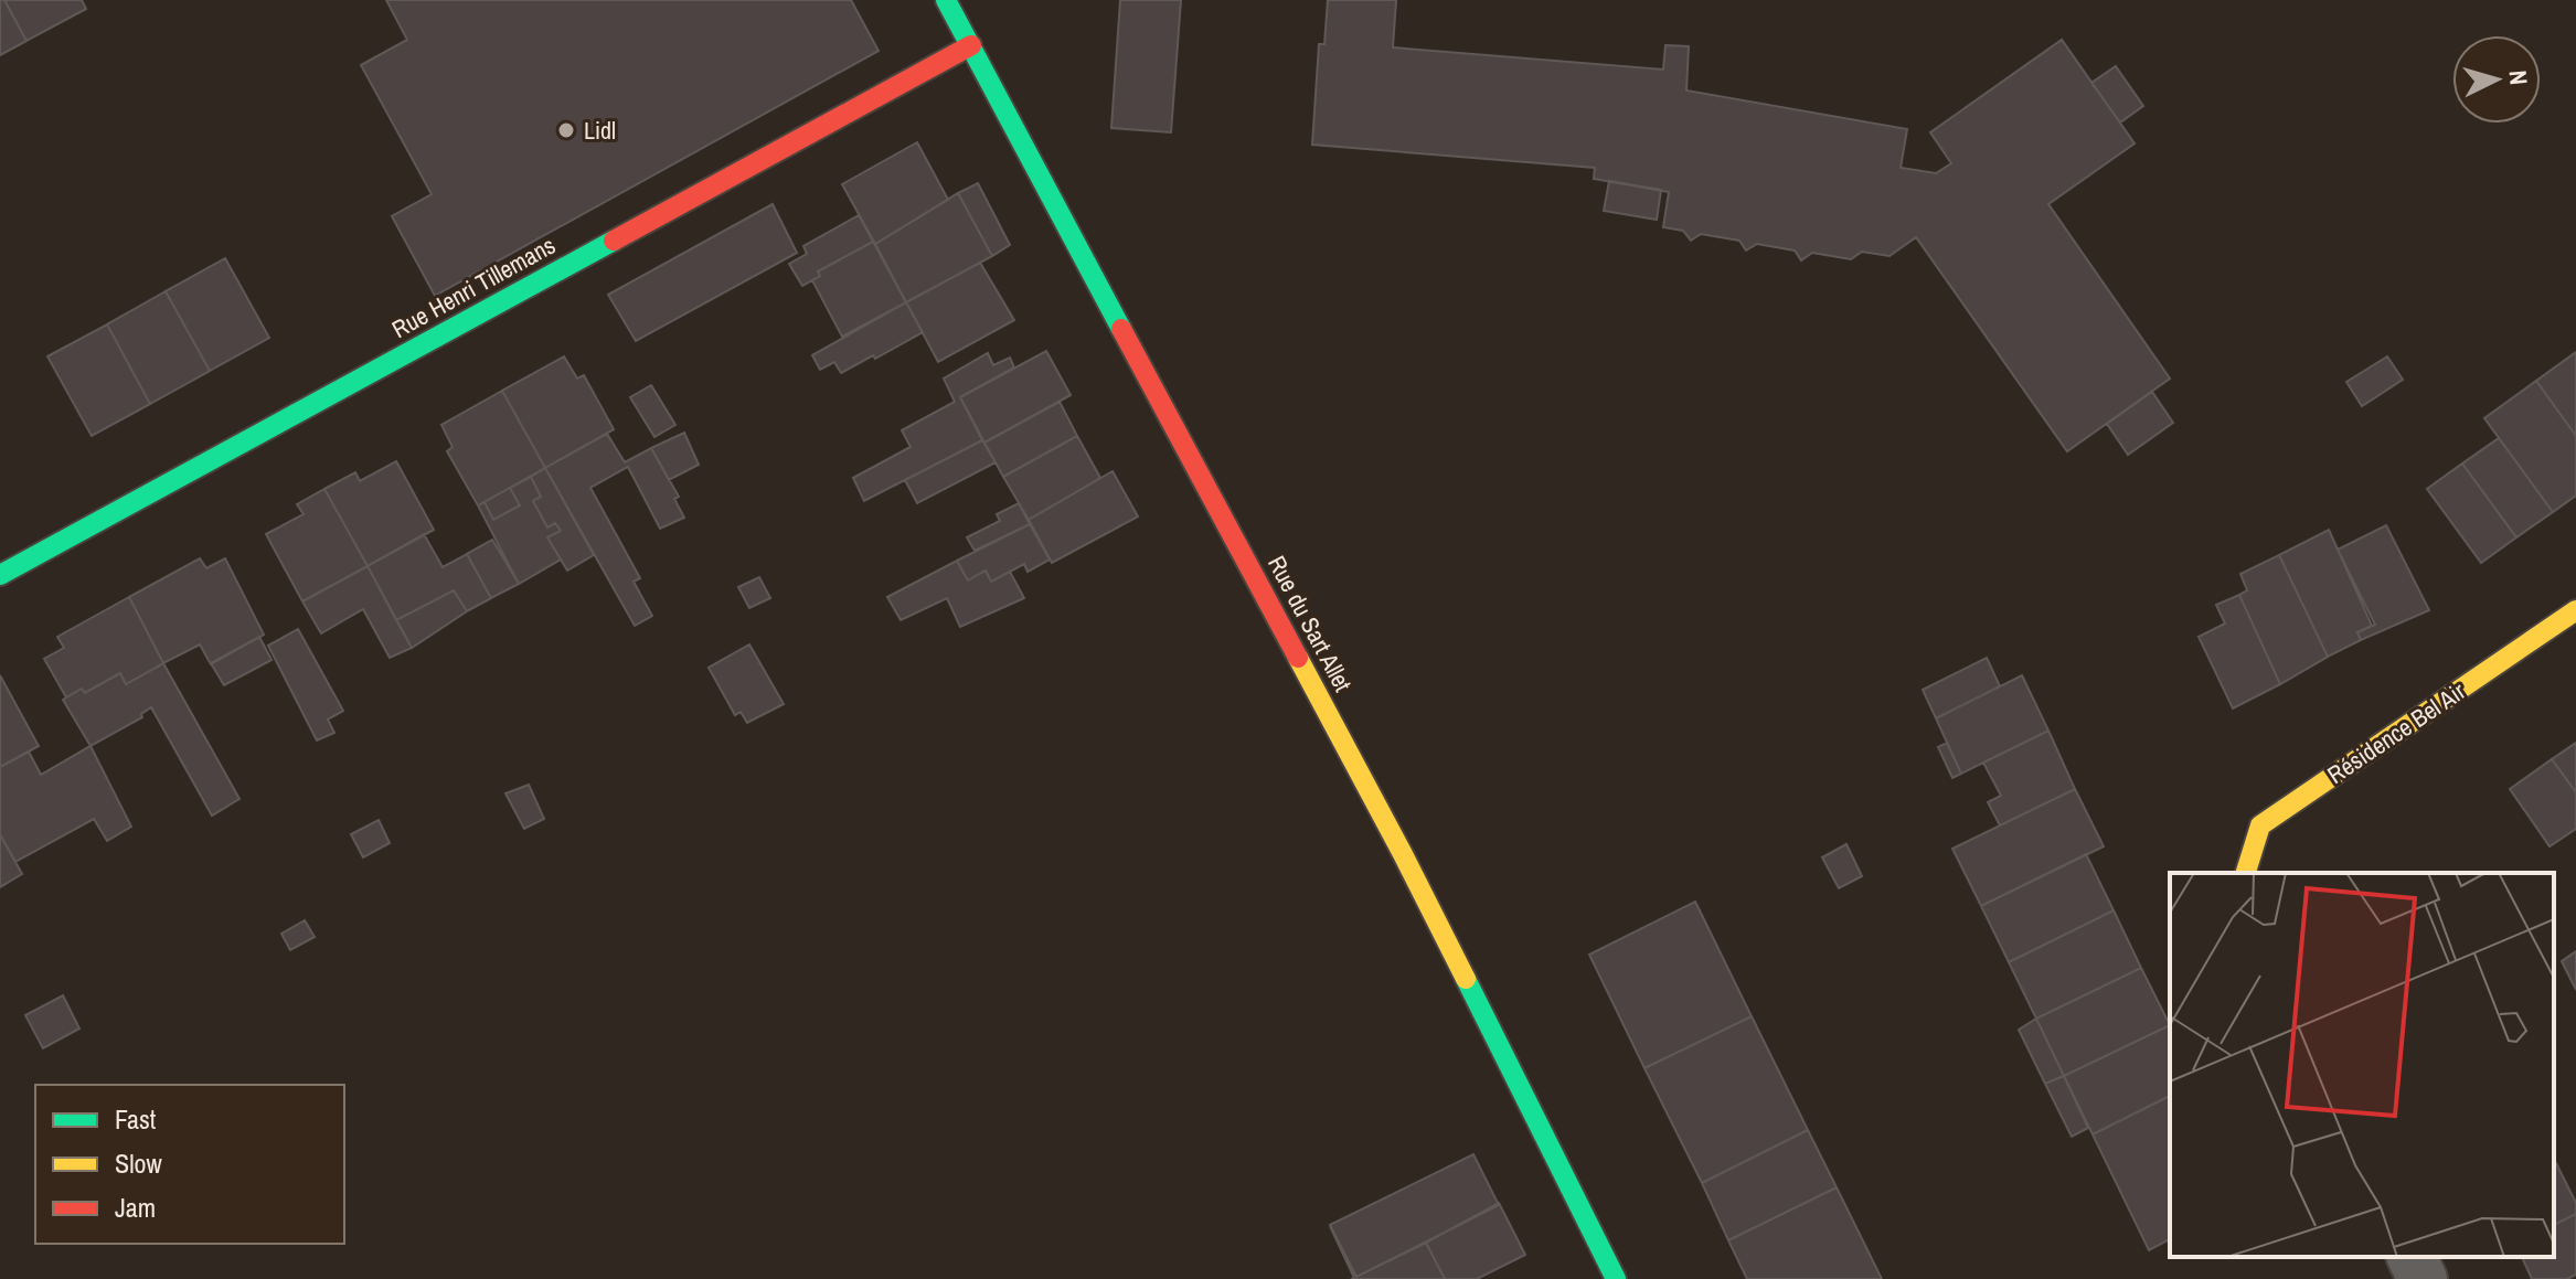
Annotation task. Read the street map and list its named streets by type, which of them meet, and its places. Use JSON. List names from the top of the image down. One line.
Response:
{"streets":{"street":["Rue Henri Tillemans","Rue du Sart Allet","Résidence Bel Air"]},"crossings":[["Rue Henri Tillemans","Rue du Sart Allet"]],"places":["Lidl"],"legend":["Fast","Slow","Jam"],"north":"right"}
